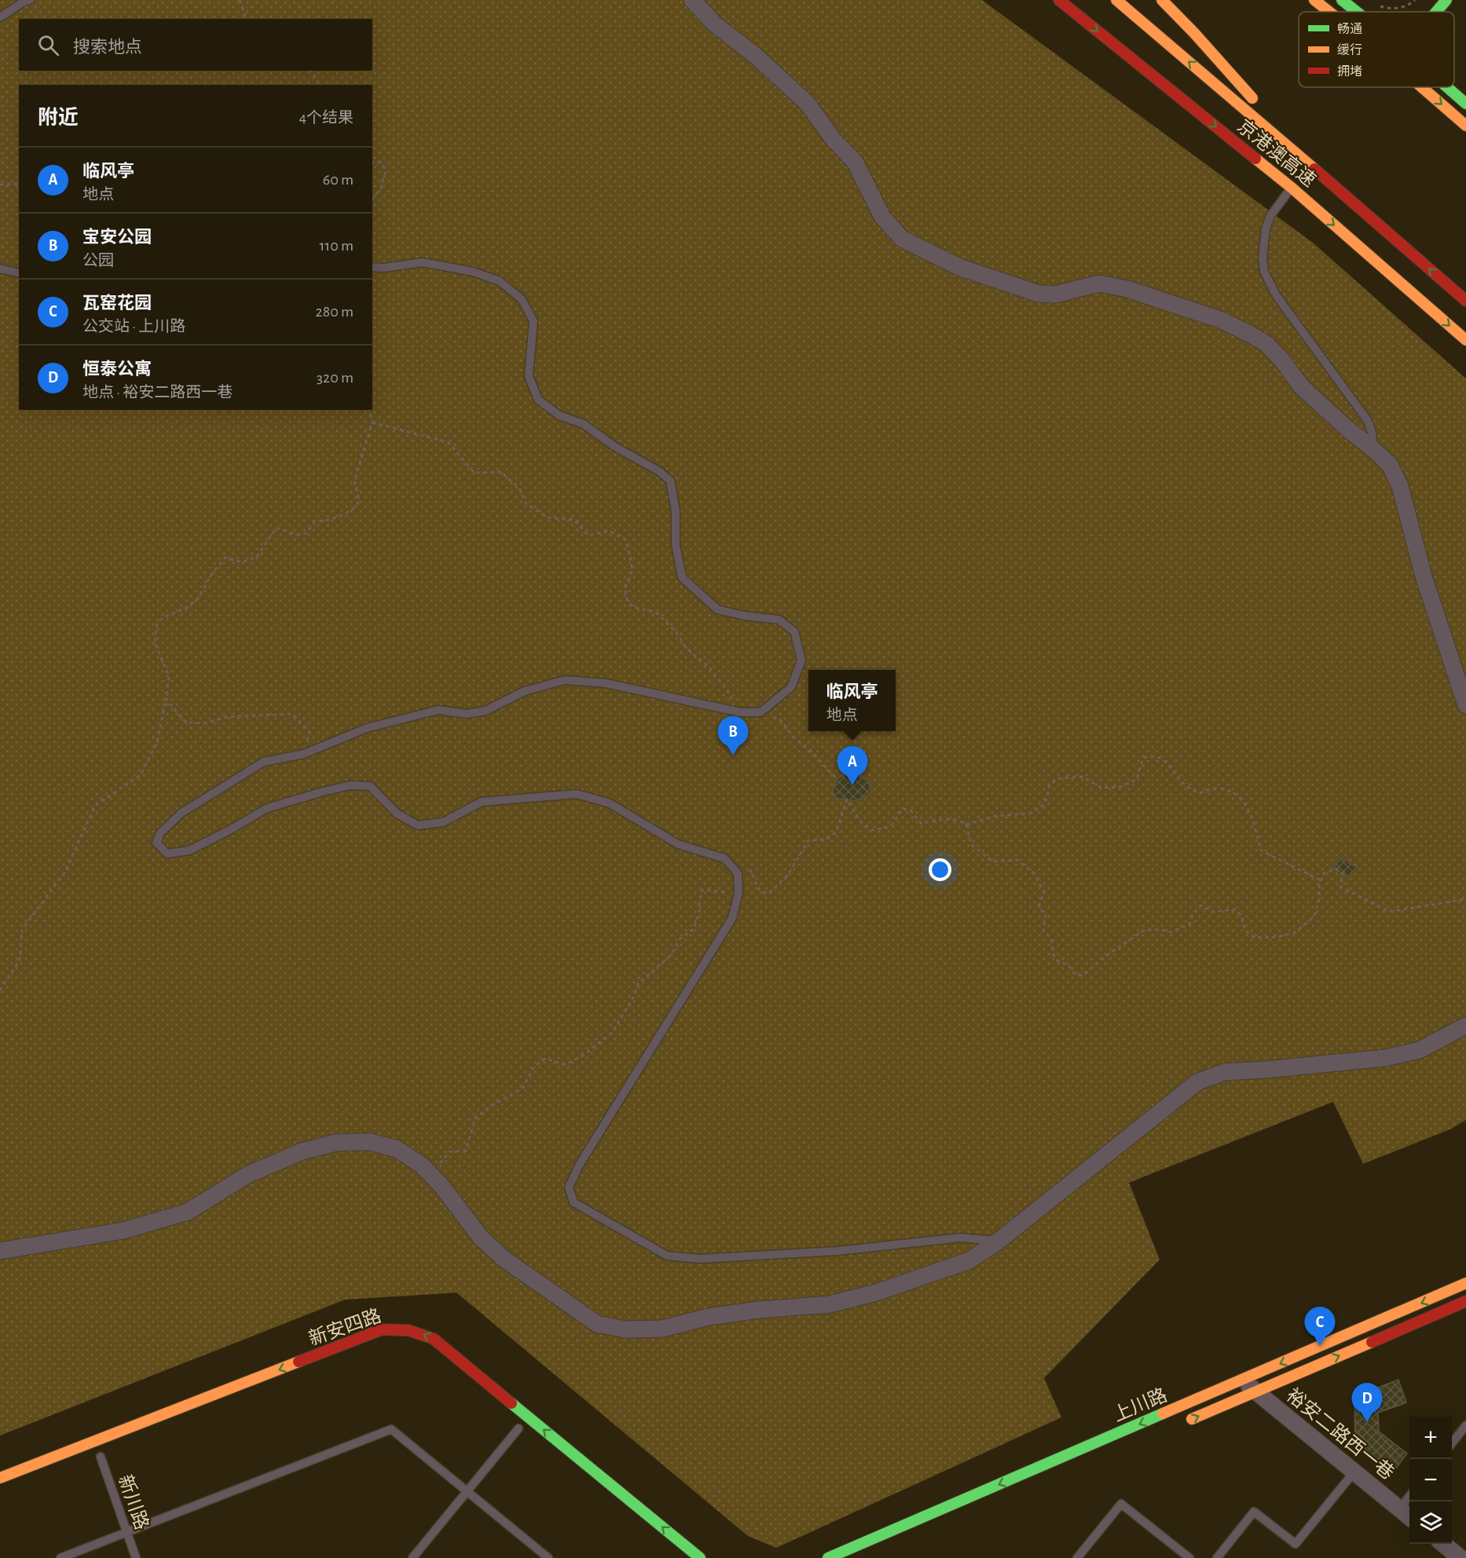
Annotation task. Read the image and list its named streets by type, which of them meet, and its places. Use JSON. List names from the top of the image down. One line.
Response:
{"streets":{"main road":["京港澳高速","新安四路","上川路"],"street":["裕安二路西一巷"],"lane":["新川路"]},"crossings":[["上川路","裕安二路西一巷"]],"one_way":["新安四路"],"legend":["畅通","缓行","拥堵"],"page":{"search":"搜索地点","heading":["附近","4个结果"],"list":[{"mark":"A","name":"临风亭","note":"地点","value":"60 m"},{"mark":"B","name":"宝安公园","note":"公园","value":"110 m"},{"mark":"C","name":"瓦窑花园","note":"公交站 · 上川路","value":"280 m"},{"mark":"D","name":"恒泰公寓","note":"地点 · 裕安二路西一巷","value":"320 m"}],"popup":["临风亭","地点"],"pins":["B","A","C","D"],"map_buttons":["+","−"]}}
